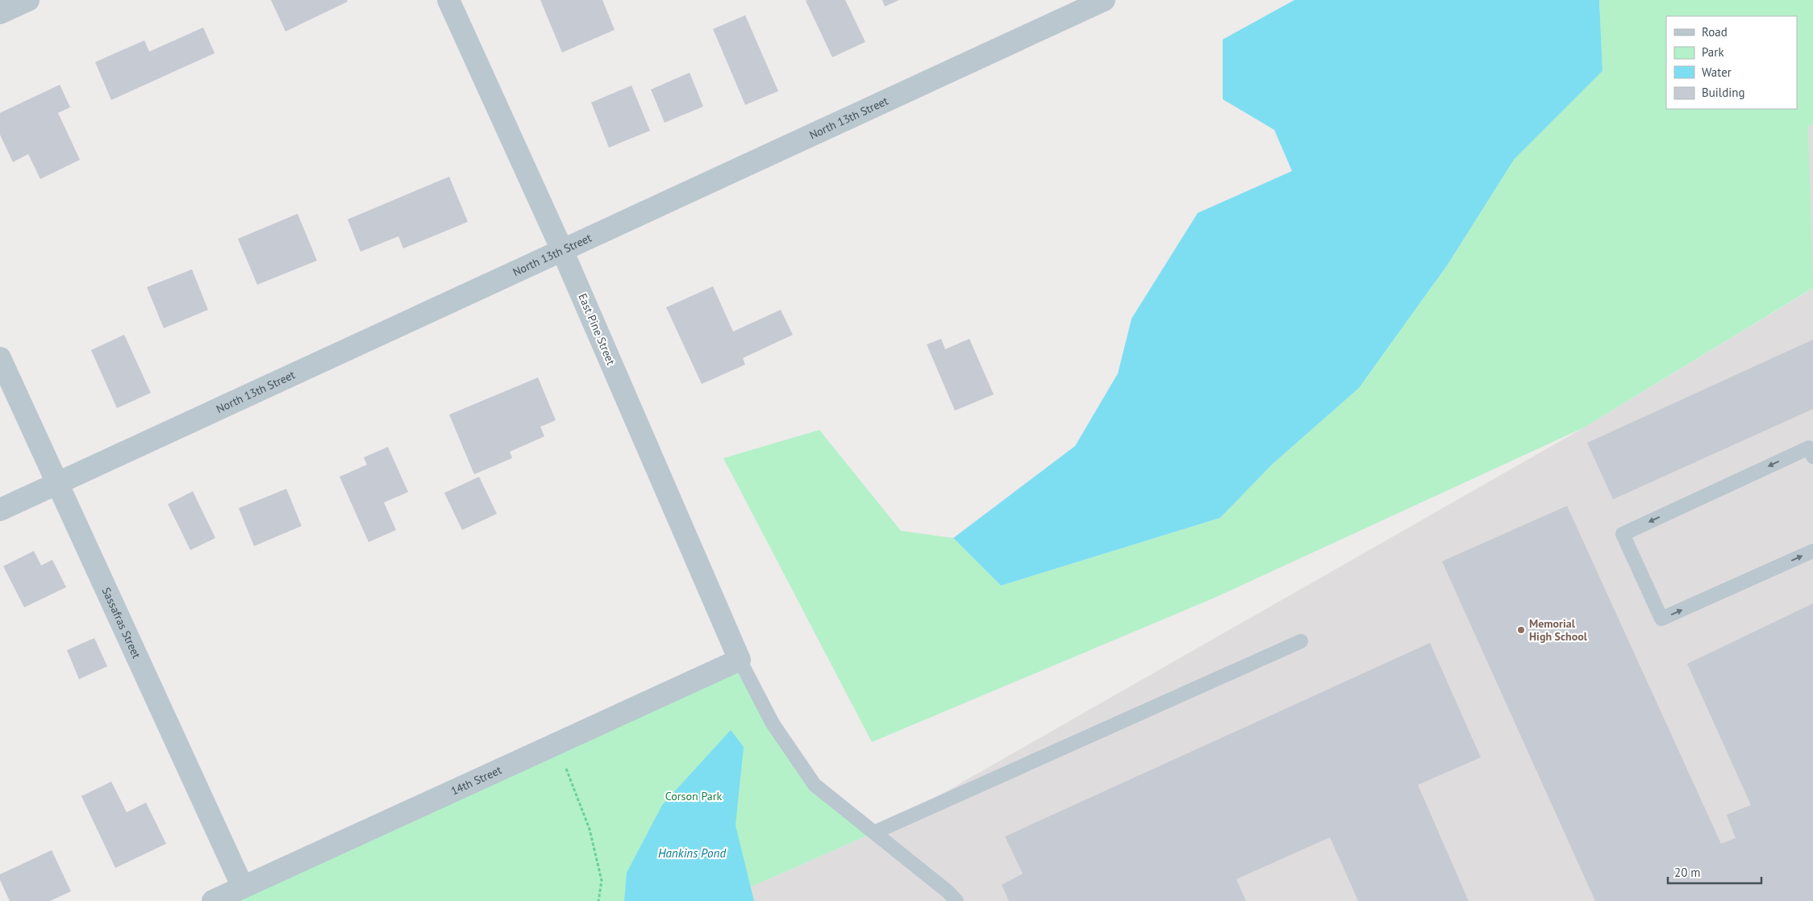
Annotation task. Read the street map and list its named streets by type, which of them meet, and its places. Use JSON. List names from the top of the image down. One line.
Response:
{"streets":{"street":["North 13th Street","East Pine Street","Sassafras Street","14th Street"]},"crossings":[["North 13th Street","East Pine Street"],["North 13th Street","Sassafras Street"],["East Pine Street","14th Street"],["Sassafras Street","14th Street"]],"water":["Hankins Pond"],"parks":["Corson Park"],"places":["Memorial High School"],"legend":["Road","Park","Water","Building"],"scale_bar":"20 m"}
